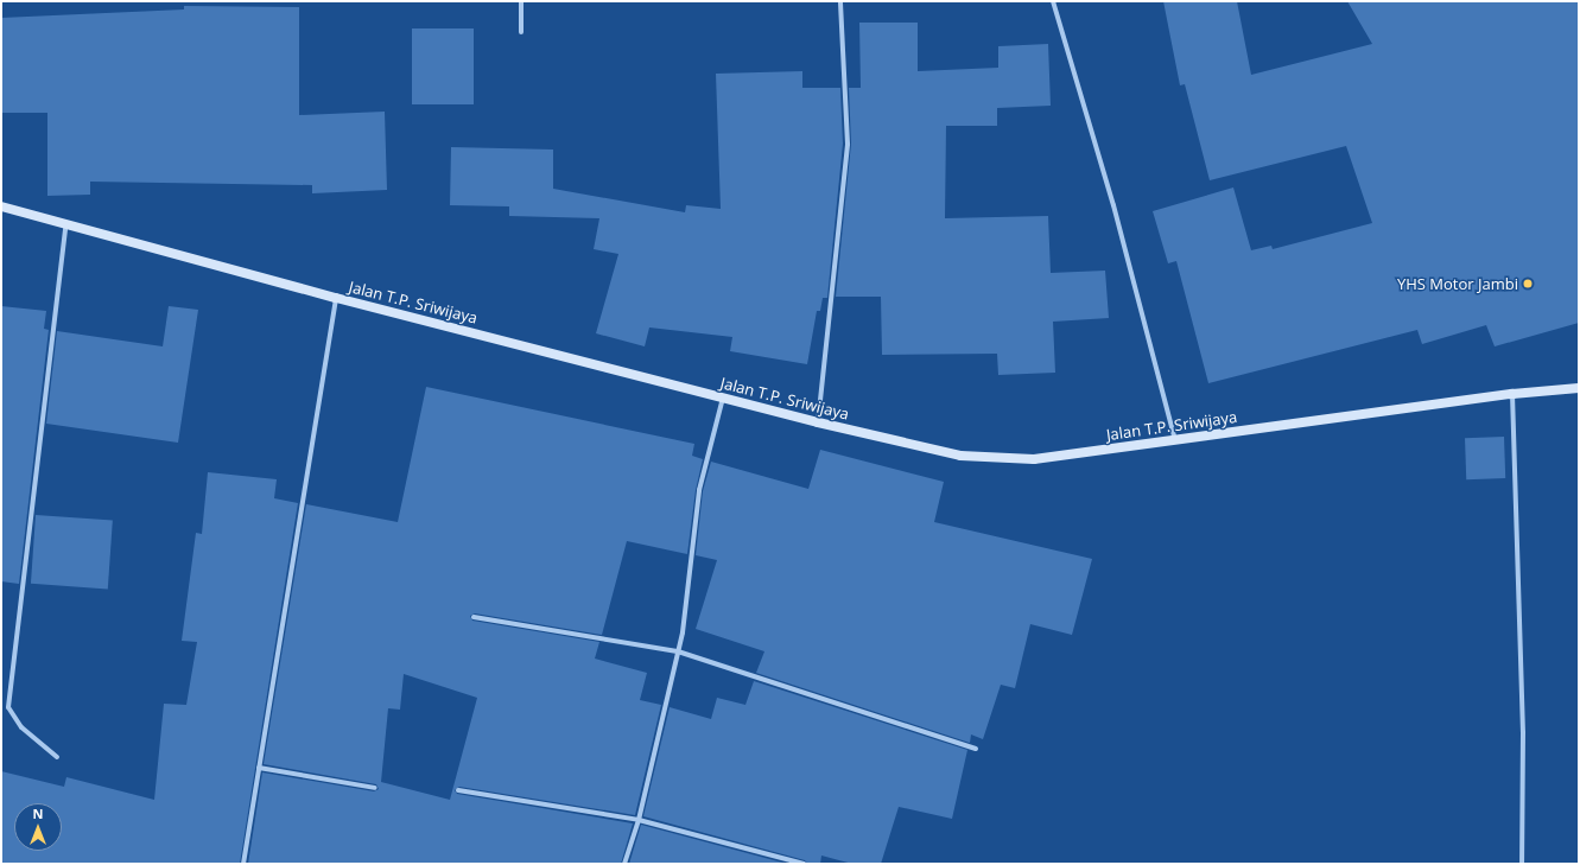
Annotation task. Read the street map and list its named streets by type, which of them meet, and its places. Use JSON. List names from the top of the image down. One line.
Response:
{"streets":{"main road":["Jalan T.P. Sriwijaya"]},"places":["YHS Motor Jambi"],"north":"top"}
